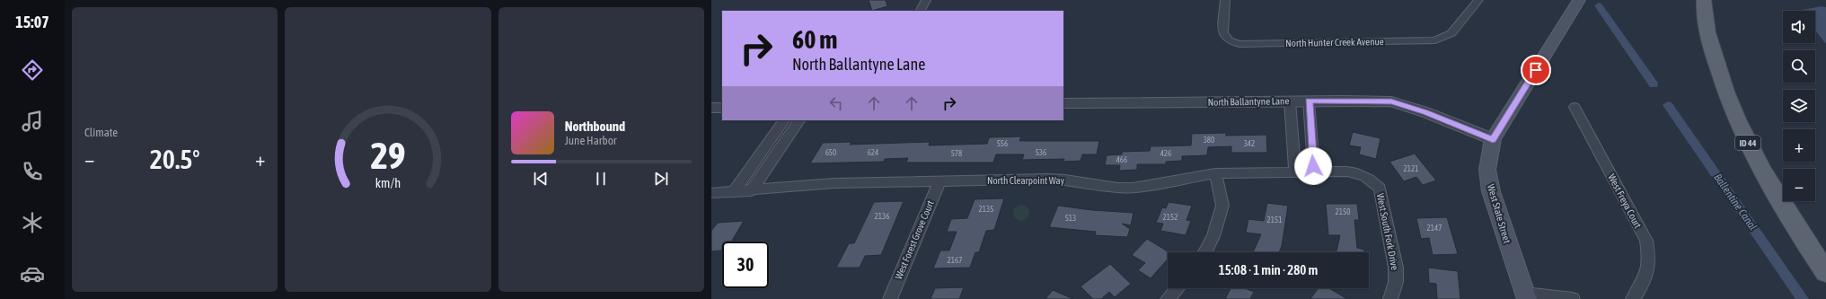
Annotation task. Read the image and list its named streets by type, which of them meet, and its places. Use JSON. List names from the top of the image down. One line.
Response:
{"streets":{"main road":["ID 44","West State Street"],"street":["North Hunter Creek Avenue","North Ballantyne Lane","North Clearpoint Way","West Freya Court","West South Fork Drive","West Forest Grove Court"]},"crossings":[["North Ballantyne Lane","West State Street"],["North Clearpoint Way","West South Fork Drive"],["North Clearpoint Way","West Forest Grove Court"]],"water":["Ballentine Canal"],"house_numbers":["380","556","342","650","624","536","578","426","466","2121","2135","2150","2136","2152","513","2151","2147","2167"],"page":{"tabs":"15:07","tile":"Climate","map_buttons":["+","−"],"turn":["60 m","North Ballantyne Lane"],"song":["Northbound","June Harbor"],"heat":["−","20.5°","+"],"limit":"30","trip":"15:08 · 1 min · 280 m","gauge":["29","km/h"]}}
